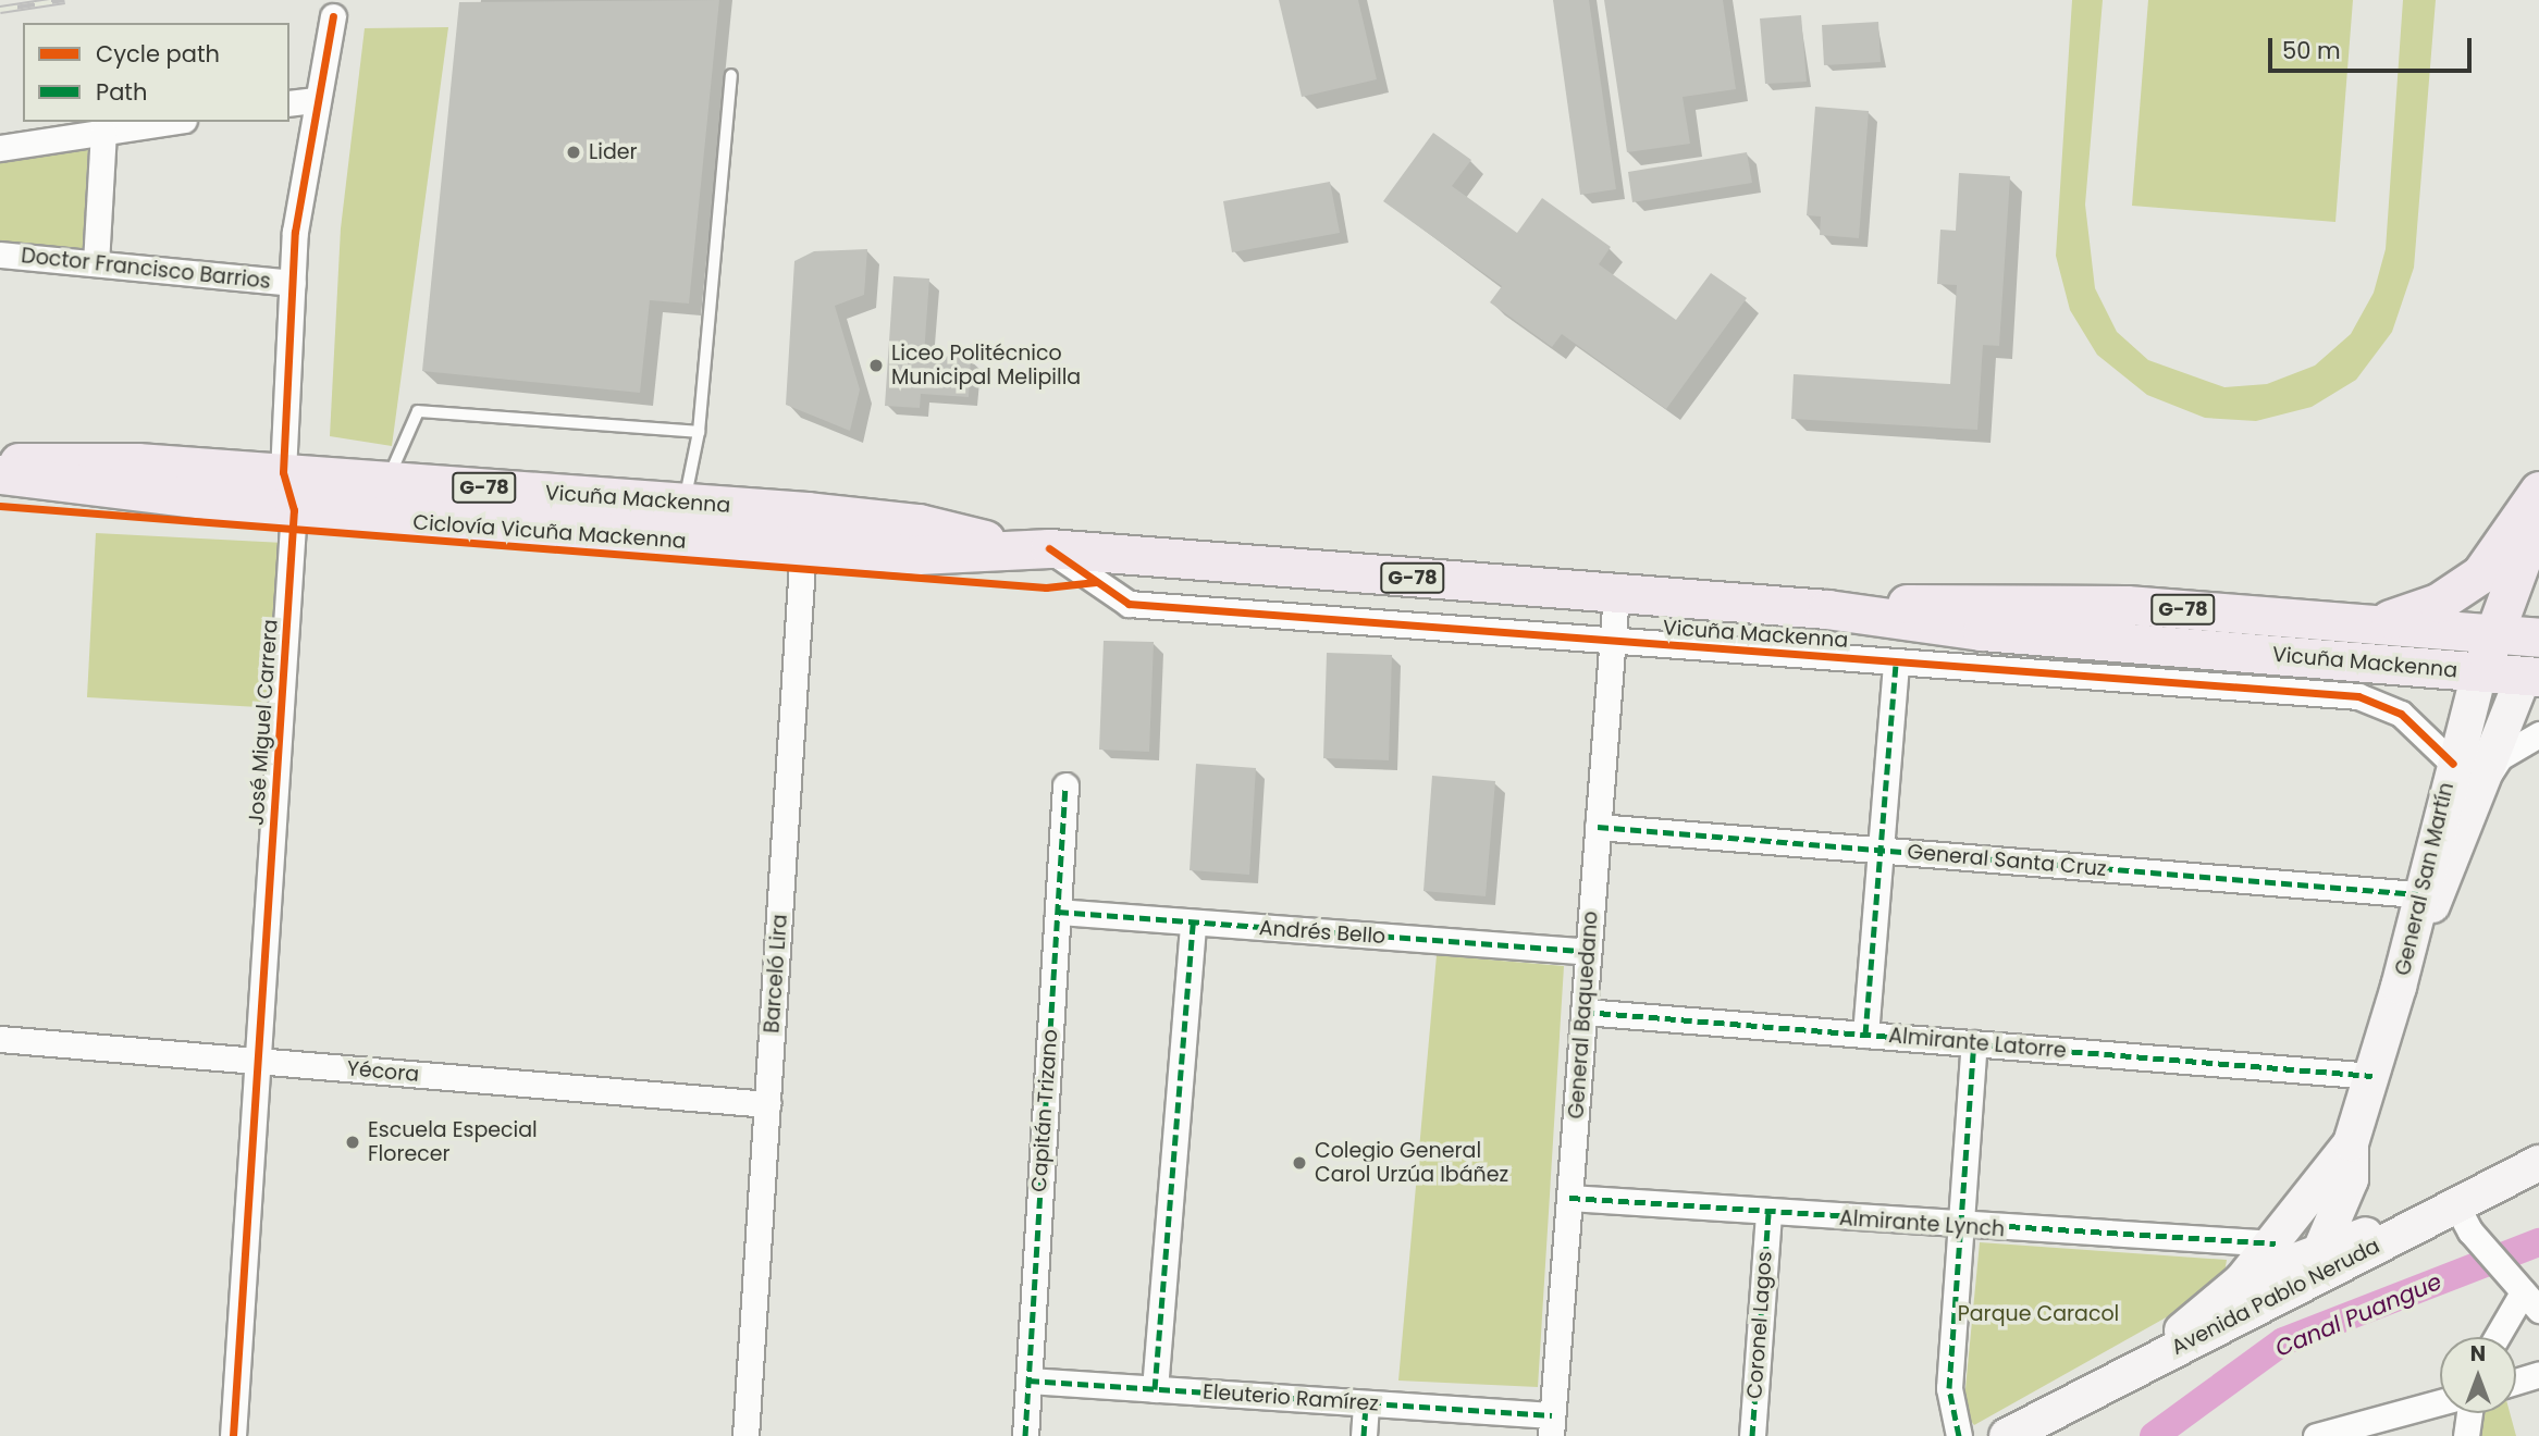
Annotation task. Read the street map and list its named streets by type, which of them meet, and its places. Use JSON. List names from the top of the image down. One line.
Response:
{"streets":{"main road":["G-78","Vicuña Mackenna","General San Martín","Avenida Pablo Neruda"],"street":["Doctor Francisco Barrios","José Miguel Carrera","General Santa Cruz","Andrés Bello","Barceló Lira","General Baquedano","Almirante Latorre","Yécora","Capitán Trizano","Almirante Lynch","Coronel Lagos","Eleuterio Ramírez"],"cycle path":["Ciclovía Vicuña Mackenna"]},"crossings":[["Doctor Francisco Barrios","José Miguel Carrera"],["Vicuña Mackenna","José Miguel Carrera"],["Vicuña Mackenna","General San Martín"],["Vicuña Mackenna","Barceló Lira"],["Vicuña Mackenna","General Baquedano"],["José Miguel Carrera","Yécora"],["General Santa Cruz","General San Martín"],["General Santa Cruz","General Baquedano"],["General San Martín","Almirante Latorre"],["General San Martín","Almirante Lynch"],["General San Martín","Avenida Pablo Neruda"],["Andrés Bello","General Baquedano"],["Andrés Bello","Capitán Trizano"],["Barceló Lira","Yécora"],["General Baquedano","Almirante Latorre"],["General Baquedano","Almirante Lynch"],["General Baquedano","Eleuterio Ramírez"],["Capitán Trizano","Eleuterio Ramírez"],["Almirante Lynch","Coronel Lagos"]],"water":["Canal Puangue"],"parks":["Parque Caracol"],"places":["Lider","Liceo Politécnico Municipal Melipilla","Escuela Especial Florecer","Colegio General Carol Urzúa Ibáñez"],"legend":["Cycle path","Path"],"scale_bar":"50 m","north":"top"}
